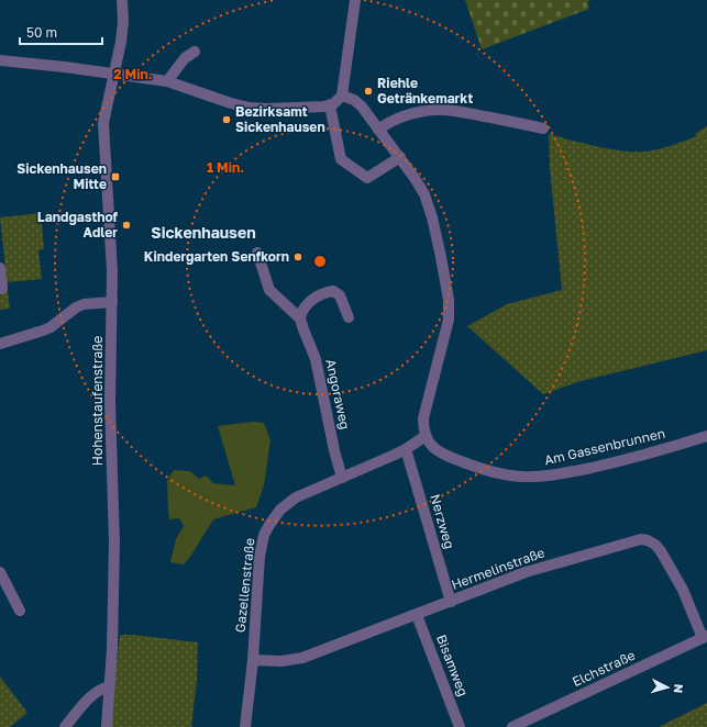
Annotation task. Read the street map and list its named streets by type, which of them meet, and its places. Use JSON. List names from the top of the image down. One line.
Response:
{"streets":{"street":["Angoraweg","Hohenstaufenstraße","Am Gassenbrunnen","Nerzweg","Hermelinstraße","Gazellenstraße","Bisamweg","Elchstraße"]},"crossings":[["Angoraweg","Gazellenstraße"],["Am Gassenbrunnen","Gazellenstraße"],["Nerzweg","Hermelinstraße"],["Nerzweg","Gazellenstraße"],["Hermelinstraße","Gazellenstraße"],["Hermelinstraße","Bisamweg"],["Hermelinstraße","Elchstraße"]],"districts":["Sickenhausen"],"places":{"other":["Riehle Getränkemarkt","Bezirksamt Sickenhausen","Landgasthof Adler","Kindergarten Senfkorn"],"transit":["Sickenhausen Mitte"]},"scale_bar":"50 m","north":"right","rings":["2 Min.","1 Min."]}
